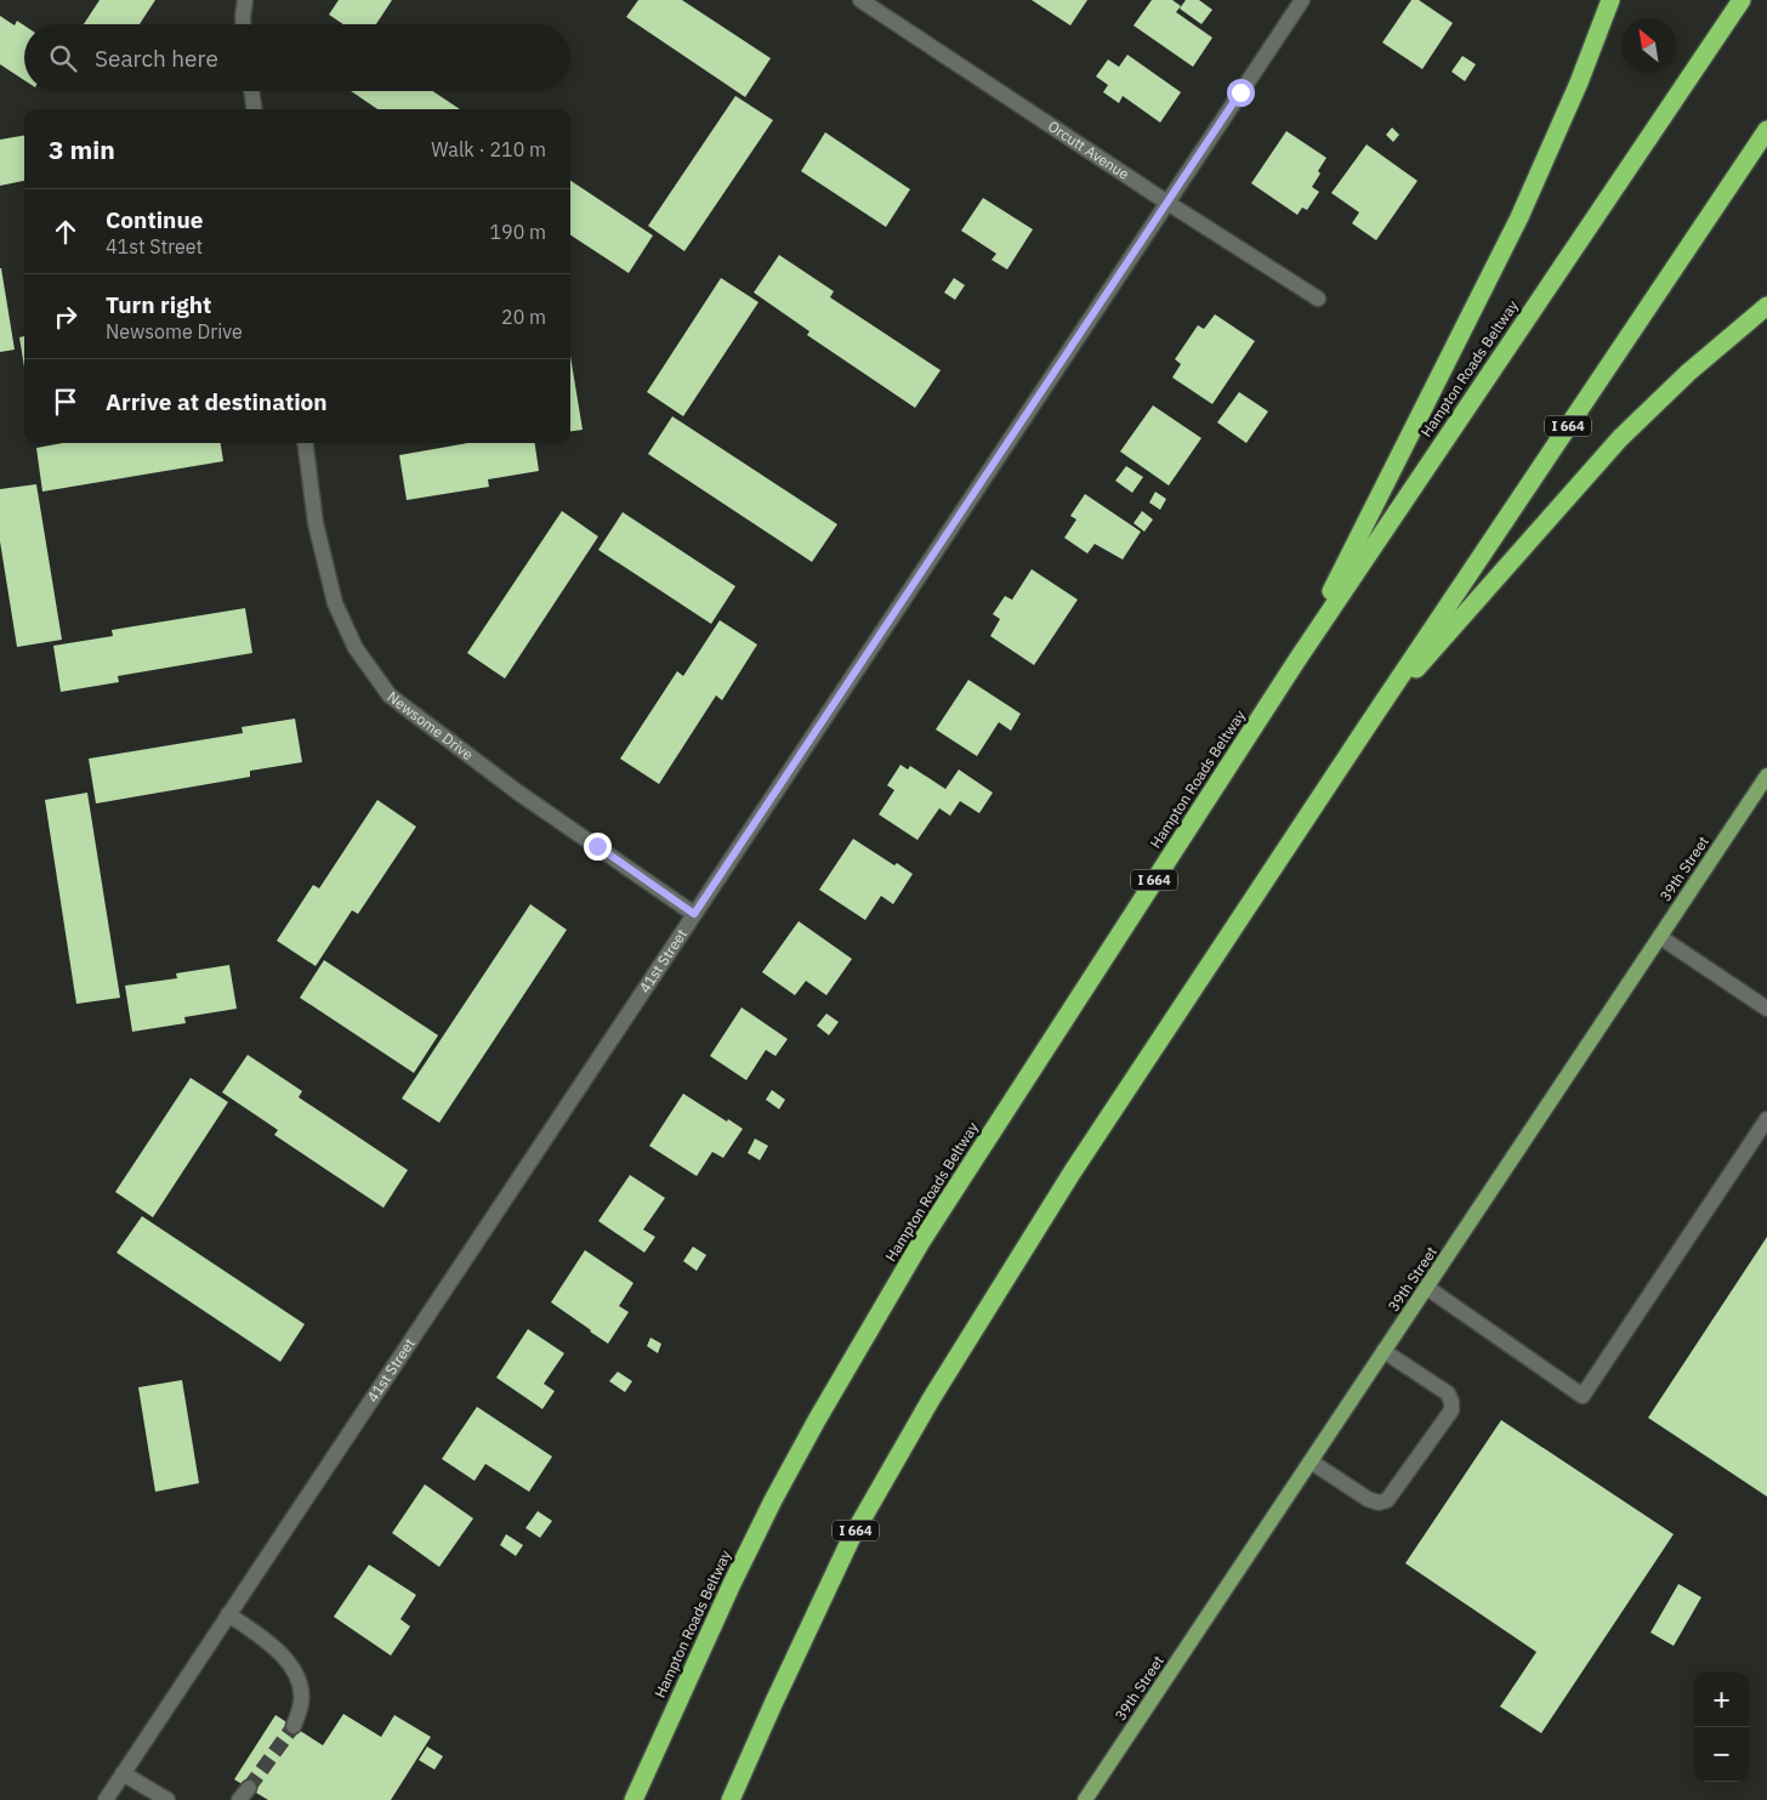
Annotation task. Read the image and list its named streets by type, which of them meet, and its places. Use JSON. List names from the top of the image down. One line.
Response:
{"streets":{"highway":["Hampton Roads Beltway","I 664"],"main road":["39th Street"],"street":["Orcutt Avenue","Newsome Drive","41st Street"]},"crossings":[["Orcutt Avenue","41st Street"],["Newsome Drive","41st Street"]],"north":"top left","page":{"search":"Search here","heading":["3 min","Walk · 210 m"],"list":[["Continue","41st Street","190 m"],["Turn right","Newsome Drive","20 m"],"Arrive at destination"],"map_buttons":["+","−"]}}
